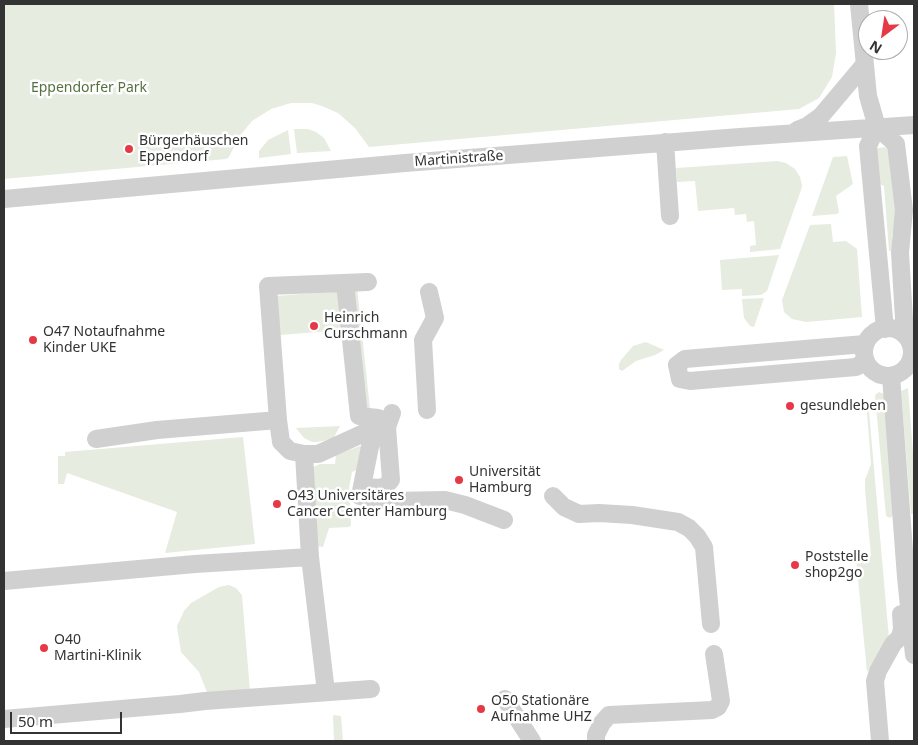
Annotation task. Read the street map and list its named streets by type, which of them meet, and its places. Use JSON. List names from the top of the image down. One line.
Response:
{"streets":{"street":["Martinistraße"]},"parks":["Eppendorfer Park"],"places":["Bürgerhäuschen Eppendorf","Heinrich Curschmann","O47 Notaufnahme Kinder UKE","gesundleben","Universität Hamburg","O43 Universitäres Cancer Center Hamburg","Poststelle shop2go","O40 Martini-Klinik","O50 Stationäre Aufnahme UHZ"],"scale_bar":"50 m","north":"bottom left"}
